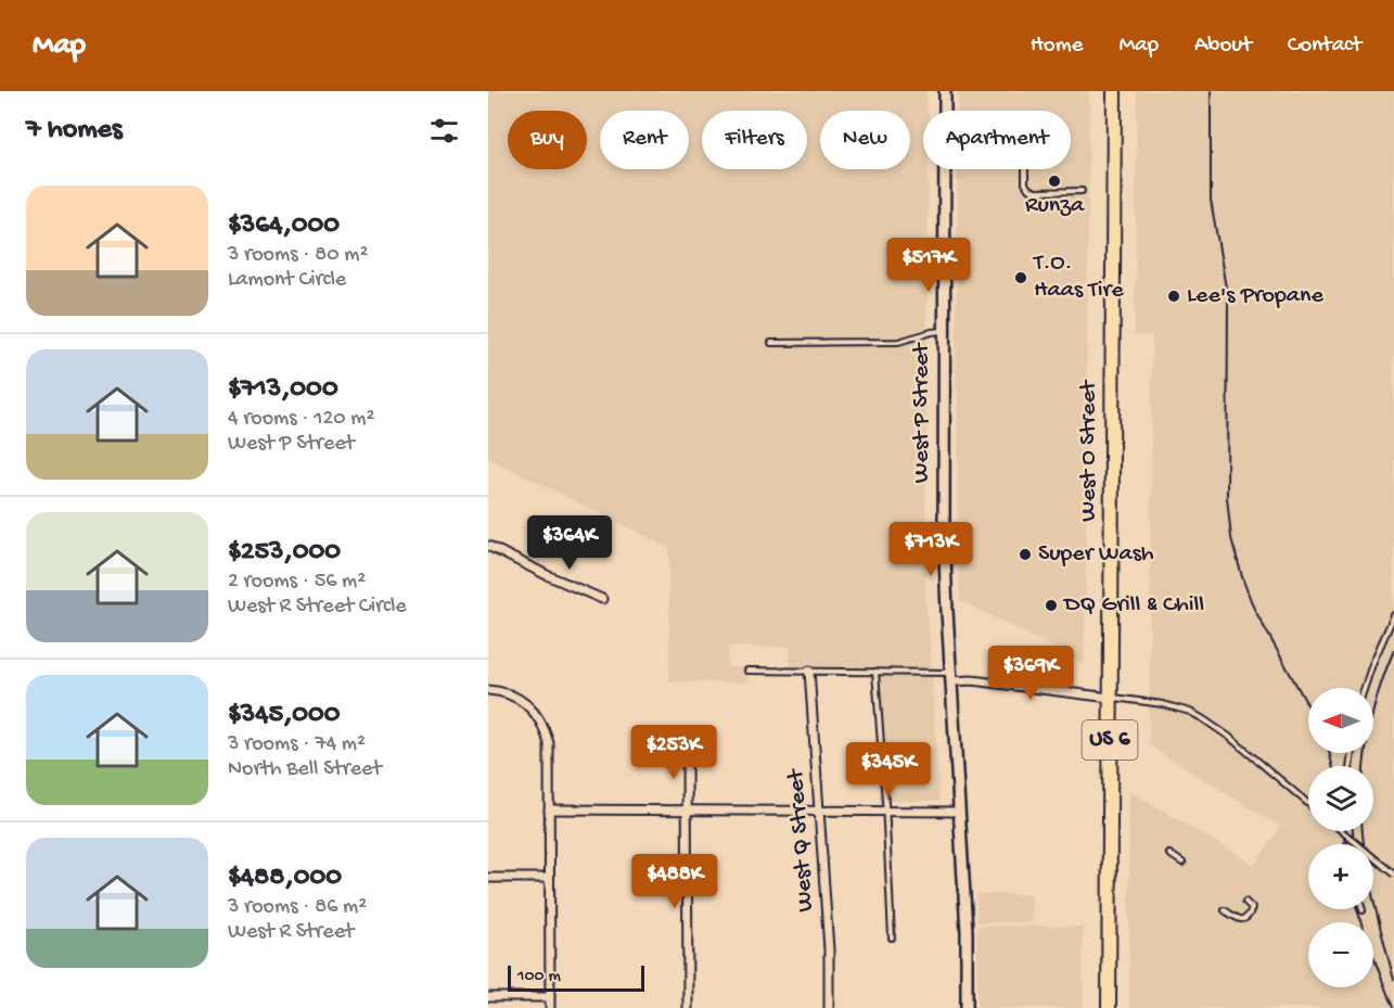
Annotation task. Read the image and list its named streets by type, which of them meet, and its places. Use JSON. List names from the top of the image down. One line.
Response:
{"streets":{"main road":["West O Street","US 6"],"street":["West P Street","West Q Street"]},"places":["Runza","T.O. Haas Tire","Lee's Propane","Super Wash","DQ Grill & Chill"],"scale_bar":"100 m","north":"left","page":{"header":"Map","nav":["Home","Map","About","Contact"],"heading":"7 homes","chip":["Buy","Rent","Filters","New","Apartment"],"list":[{"name":"$364,000","note":"3 rooms · 80 m² · Lamont Circle"},{"name":"$713,000","note":"4 rooms · 120 m² · West P Street"},{"name":"$253,000","note":"2 rooms · 56 m² · West R Street Circle"},{"name":"$345,000","note":"3 rooms · 74 m² · North Bell Street"},{"name":"$488,000","note":"3 rooms · 86 m² · West R Street"}],"price":["$517K","$364K","$713K","$369K","$253K","$345K","$488K"],"map_buttons":["+","−"],"scale":"100 m"}}
